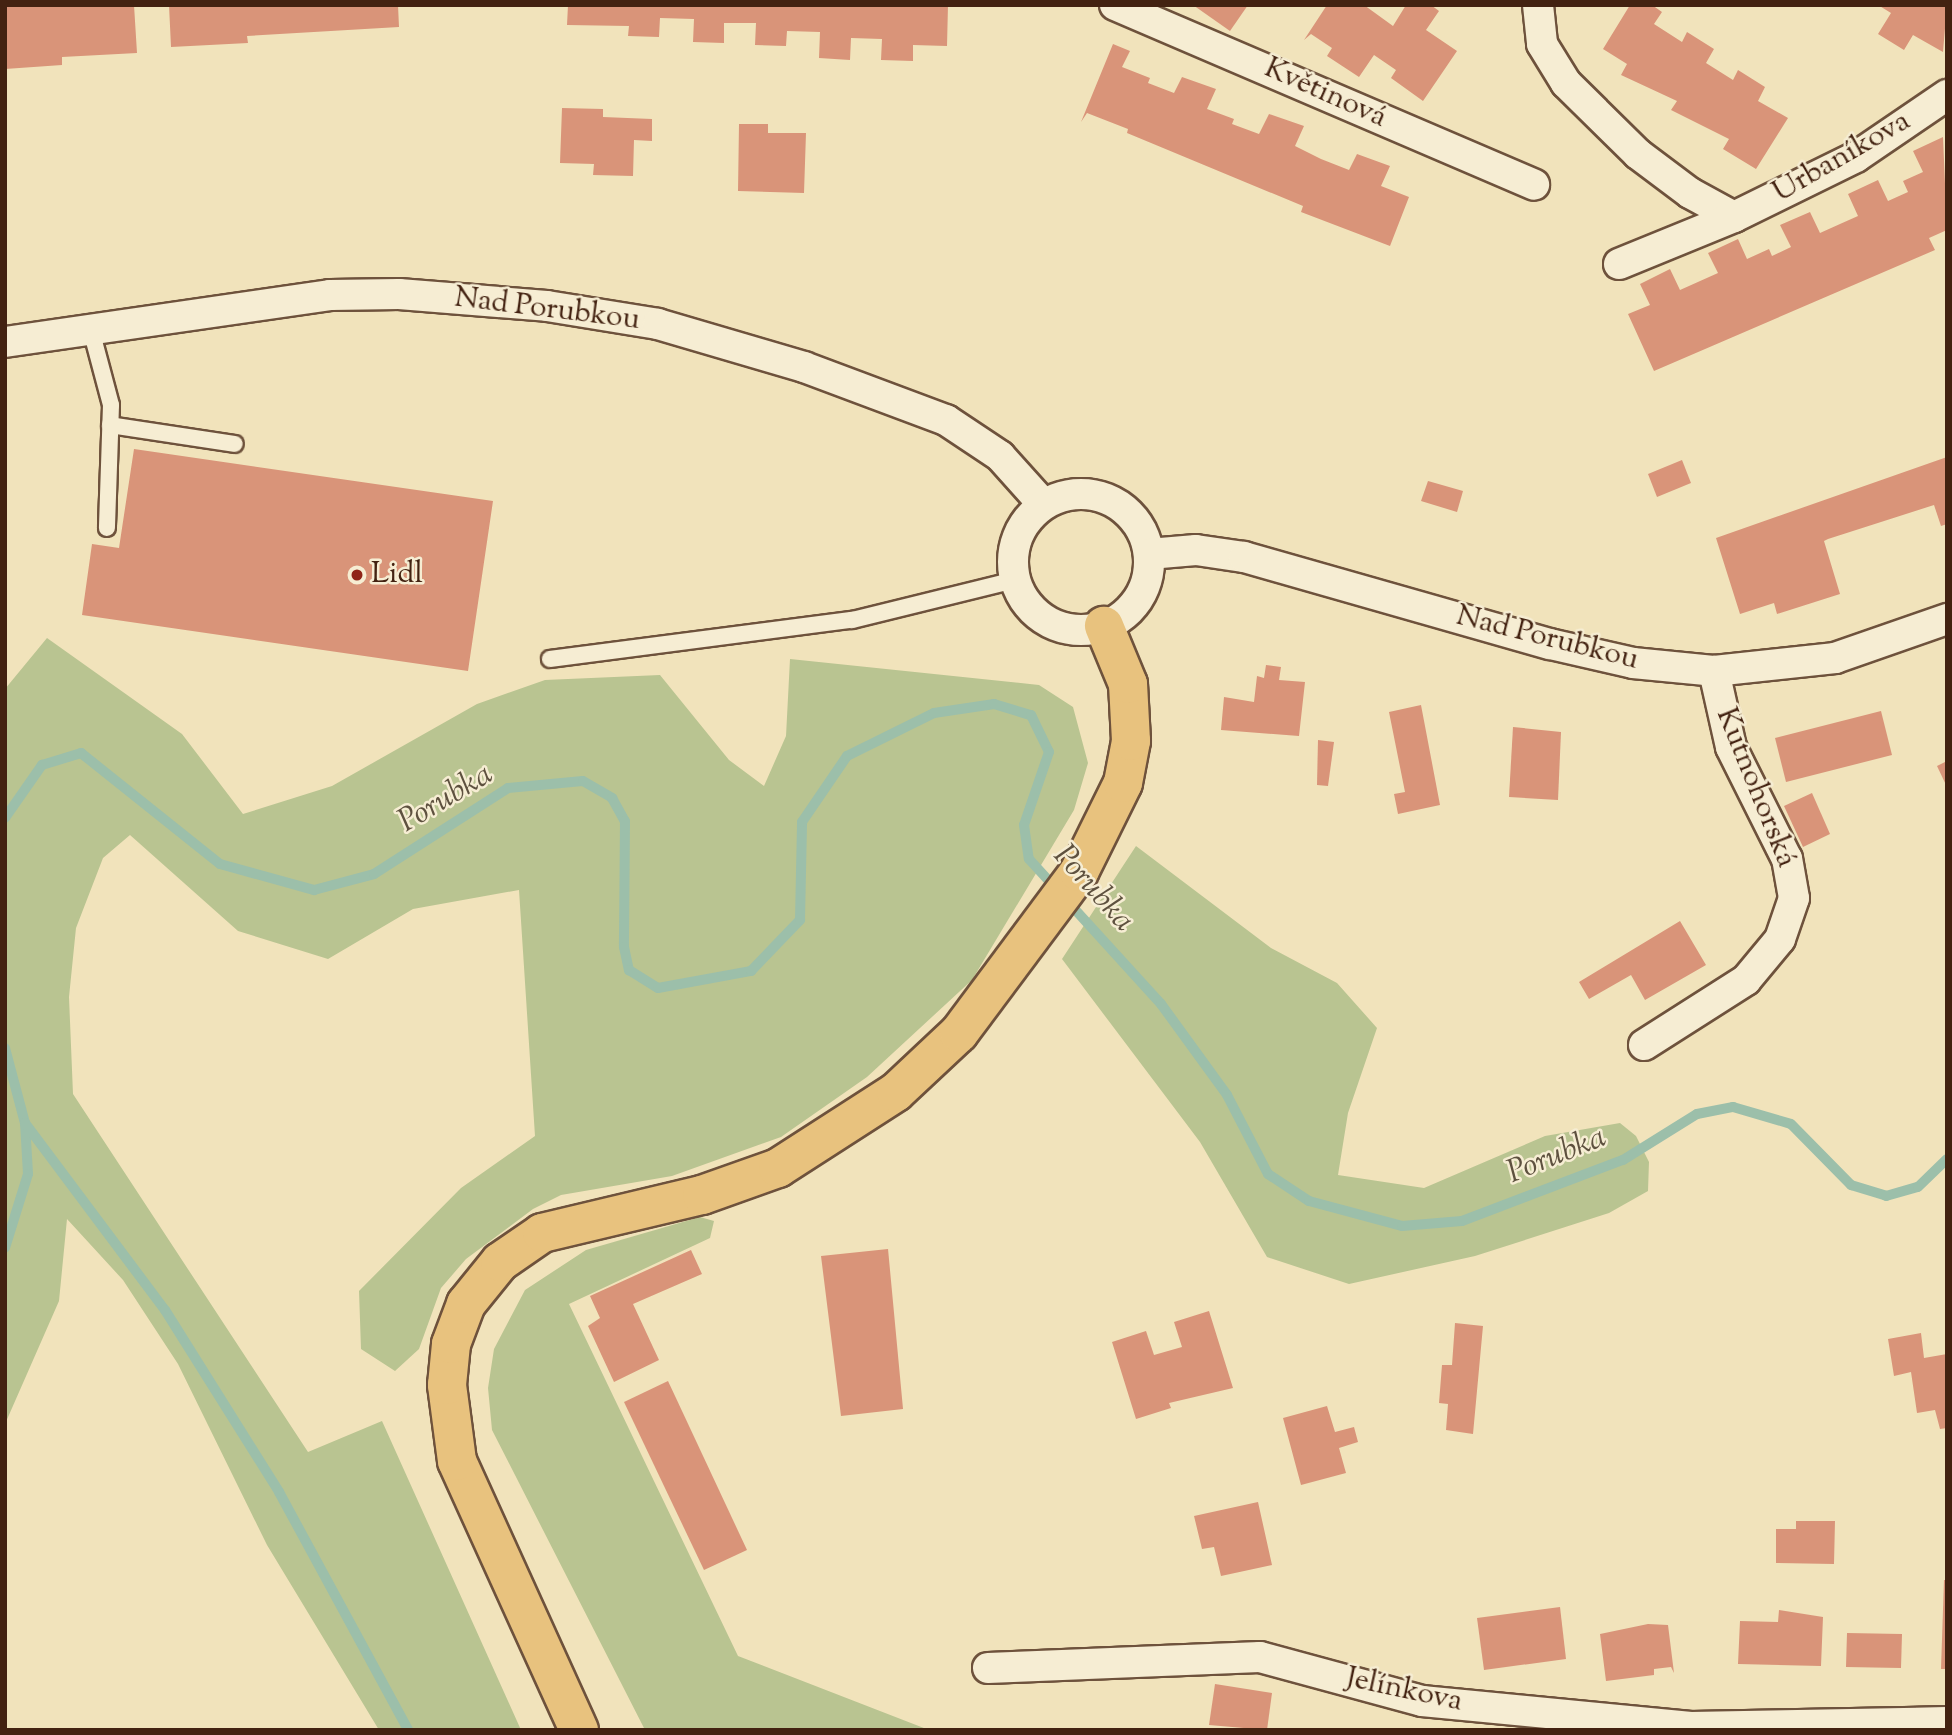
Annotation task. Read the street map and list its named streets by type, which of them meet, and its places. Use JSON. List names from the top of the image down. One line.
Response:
{"streets":{"street":["Květinová","Urbaníkova","Nad Porubkou","Kutnohorská","Jelínkova"]},"crossings":[["Nad Porubkou","Kutnohorská"]],"water":["Porubka"],"places":["Lidl"]}
